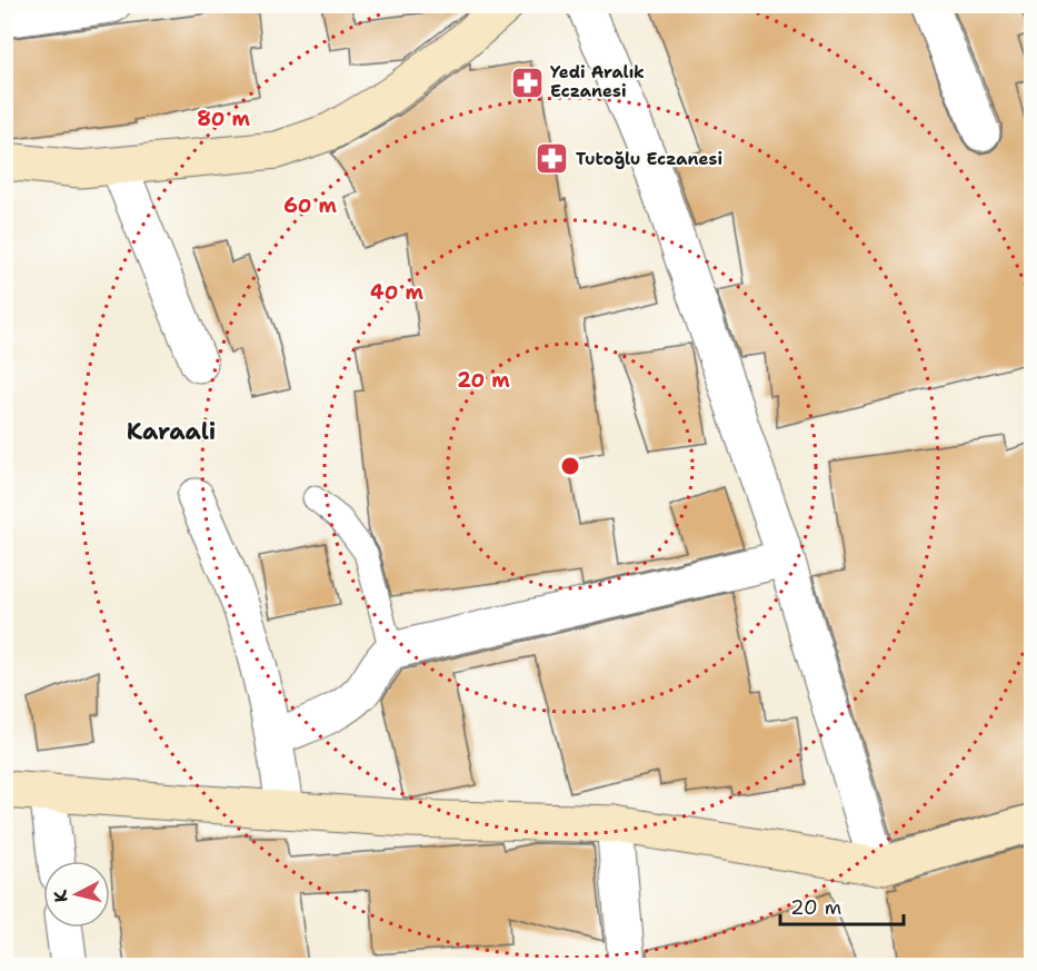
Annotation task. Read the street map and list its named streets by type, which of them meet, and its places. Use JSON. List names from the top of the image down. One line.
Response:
{"districts":["Karaali"],"places":{"pharmacy":["Yedi Aralık Eczanesi","Tutoğlu Eczanesi"]},"scale_bar":"20 m","north":"left","rings":["80 m","60 m","40 m","20 m"]}
